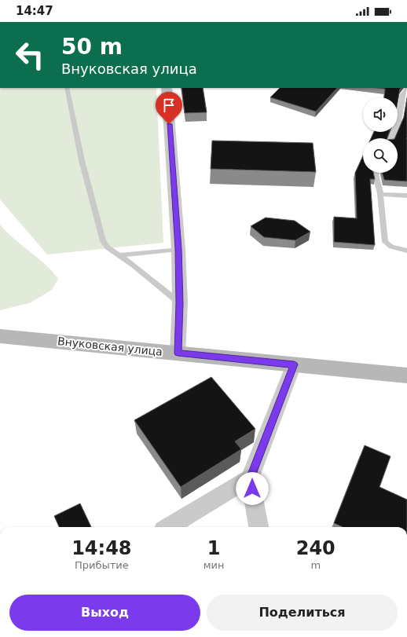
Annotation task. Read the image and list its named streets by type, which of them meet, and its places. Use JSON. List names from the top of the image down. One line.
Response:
{"streets":{"main road":["Внуковская улица"]},"page":{"status":"14:47","turn":["50 m","Внуковская улица"],"eta":["14:48","Прибытие","1","мин","240","m"],"buttons":["Выход","Поделиться"]}}
